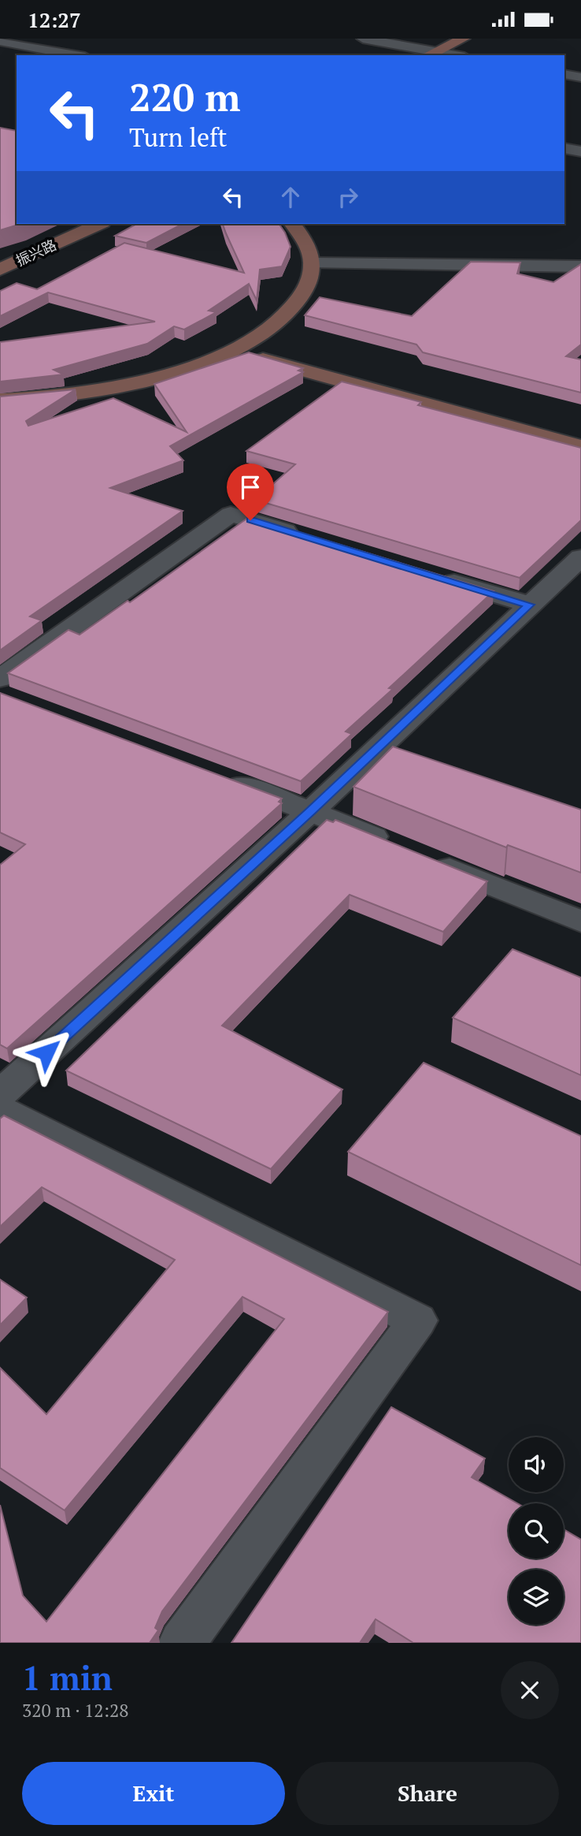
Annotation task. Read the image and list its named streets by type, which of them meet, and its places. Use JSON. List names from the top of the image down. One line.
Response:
{"streets":{"main road":["振兴路"]},"page":{"status":"12:27","turn":["220 m","Turn left"],"heading":["1 min","320 m · 12:28"],"buttons":["Exit","Share"]}}
